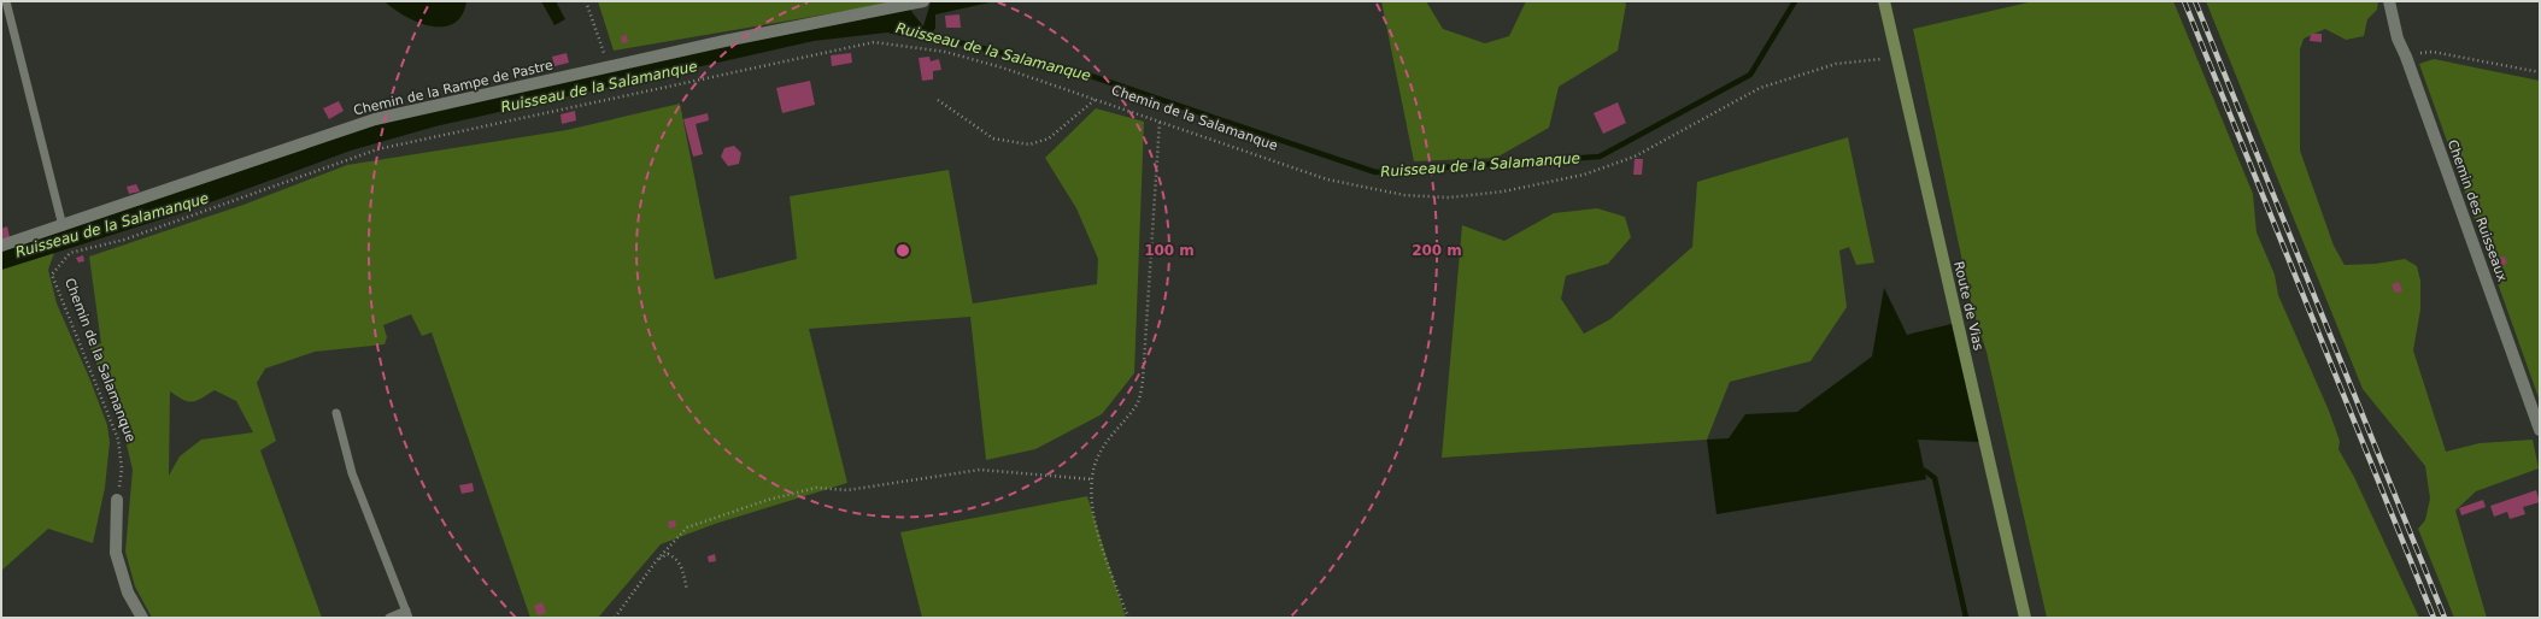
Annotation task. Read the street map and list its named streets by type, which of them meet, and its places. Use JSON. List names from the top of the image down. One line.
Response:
{"streets":{"main road":["Route de Vias"],"street":["Chemin de la Rampe de Pastre","Chemin des Ruisseaux"],"path":["Chemin de la Salamanque"]},"crossings":[["Chemin de la Salamanque","Route de Vias"]],"water":["Ruisseau de la Salamanque"],"rings":["100 m","200 m"]}
